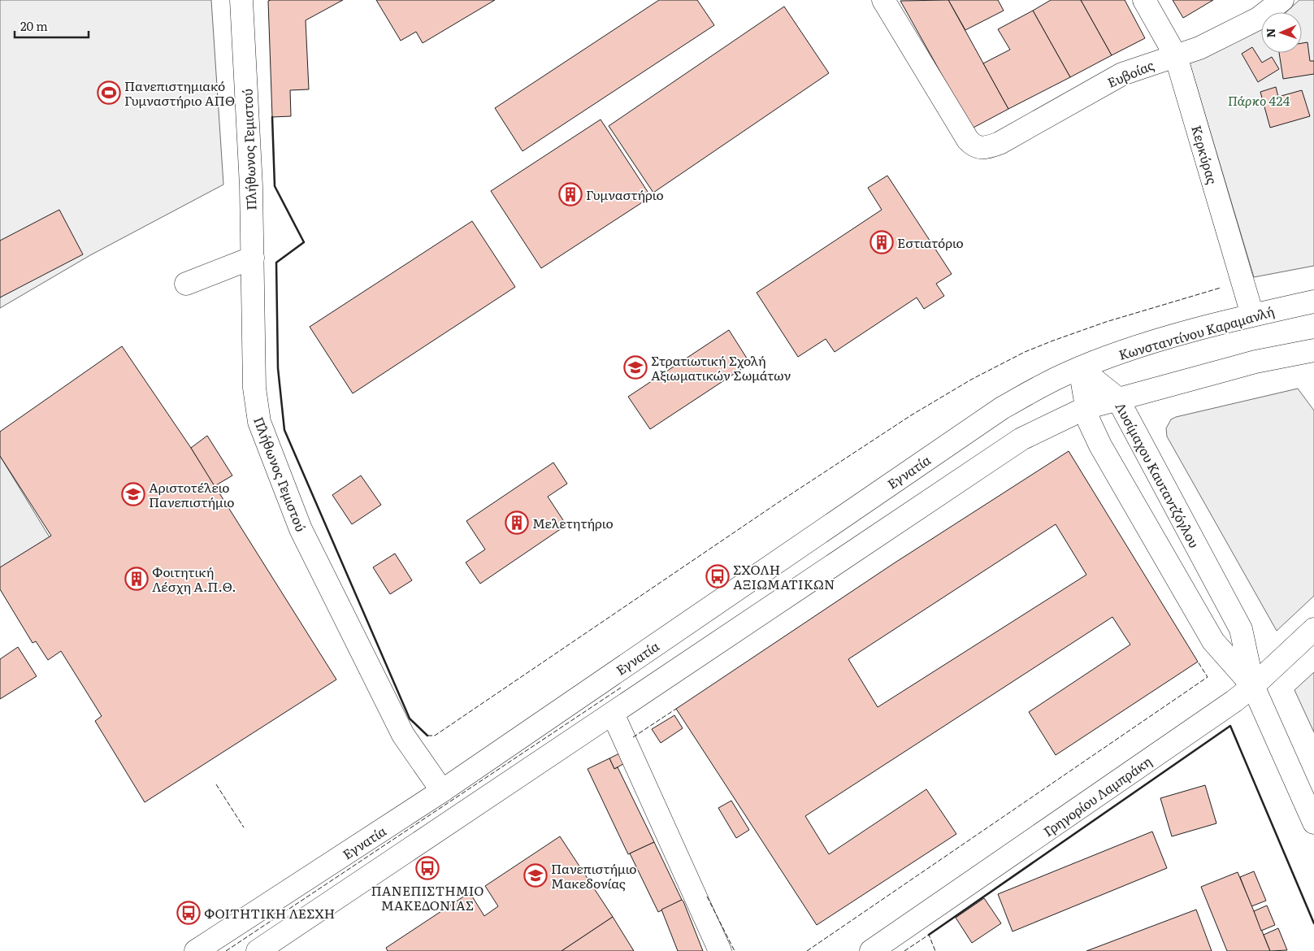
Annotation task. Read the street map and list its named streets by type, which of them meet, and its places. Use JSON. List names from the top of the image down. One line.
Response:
{"streets":{"street":["Ευβοίας","Πλήθωνος Γεμιστού","Κερκύρας","Κωνσταντίνου Καραμανλή","Εγνατία","Λυσίμαχου Καυταντζόγλου","Γρηγορίου Λαμπράκη"]},"crossings":[["Ευβοίας","Κερκύρας"],["Πλήθωνος Γεμιστού","Εγνατία"],["Κερκύρας","Κωνσταντίνου Καραμανλή"],["Κωνσταντίνου Καραμανλή","Εγνατία"],["Κωνσταντίνου Καραμανλή","Λυσίμαχου Καυταντζόγλου"],["Εγνατία","Λυσίμαχου Καυταντζόγλου"],["Λυσίμαχου Καυταντζόγλου","Γρηγορίου Λαμπράκη"]],"parks":["Πάρκο 424"],"places":{"sports":["Πανεπιστημιακό Γυμναστήριο ΑΠΘ"],"building":["Γυμναστήριο","Εστιατόριο","Μελετητήριο","Φοιτητική Λέσχη Α.Π.Θ."],"school or university":["Στρατιωτική Σχολή Αξιωματικών Σωμάτων","Αριστοτέλειο Πανεπιστήμιο","Πανεπιστήμιο Μακεδονίας"],"bus stop":["ΣΧΟΛΗ ΑΞΙΩΜΑΤΙΚΩΝ","ΠΑΝΕΠΙΣΤΗΜΙΟ ΜΑΚΕΔΟΝΙΑΣ","ΦΟΙΤΗΤΙΚΗ ΛΕΣΧΗ"]},"scale_bar":"20 m","north":"left"}
